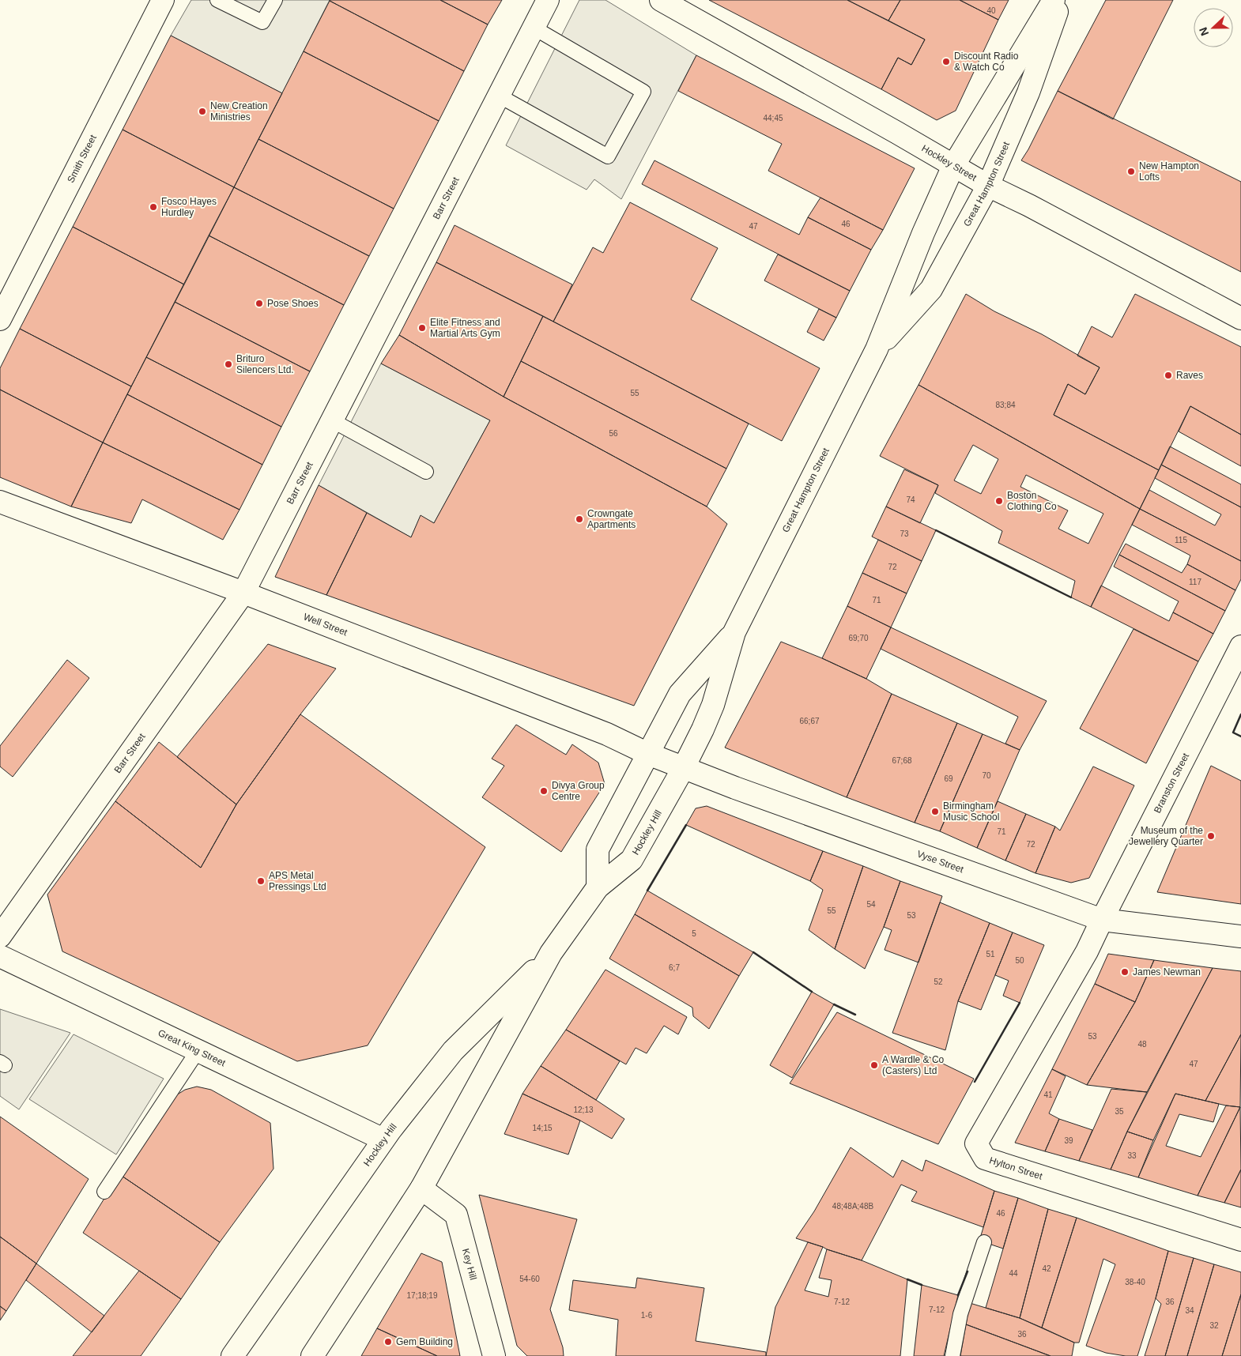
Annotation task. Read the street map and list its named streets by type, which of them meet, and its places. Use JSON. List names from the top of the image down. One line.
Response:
{"streets":{"street":["Smith Street","Hockley Street","Great Hampton Street","Barr Street","Well Street","Branston Street","Hockley Hill","Vyse Street","Great King Street","Hylton Street","Key Hill"]},"crossings":[["Hockley Street","Great Hampton Street"],["Great Hampton Street","Well Street"],["Great Hampton Street","Hockley Hill"],["Great Hampton Street","Vyse Street"],["Barr Street","Well Street"],["Well Street","Vyse Street"],["Branston Street","Vyse Street"],["Branston Street","Hylton Street"],["Hockley Hill","Vyse Street"],["Hockley Hill","Great King Street"],["Hockley Hill","Key Hill"],["Vyse Street","Hylton Street"]],"places":["Discount Radio & Watch Co","New Creation Ministries","New Hampton Lofts","Fosco Hayes Hurdley","Pose Shoes","Elite Fitness and Martial Arts Gym","Brituro Silencers Ltd.","Raves","Boston Clothing Co","Crowngate Apartments","Divya Group Centre","Birmingham Music School","Museum of the Jewellery Quarter","APS Metal Pressings Ltd","James Newman","A Wardle & Co (Casters) Ltd","Gem Building"],"house_numbers":["40","44;45","46","47","55","83;84","56","74","73","115","72","117","71","69;70","66;67","67;68","70","69","71","72","54","55","53","5","51","50","6;7","52","53","48","47","41","12;13","35","14;15","39","33","48;48A;48B","46","42","44","54-60","38-40","17;18;19","7-12","36","7-12","34","1-6","32","36"],"north":"left"}
